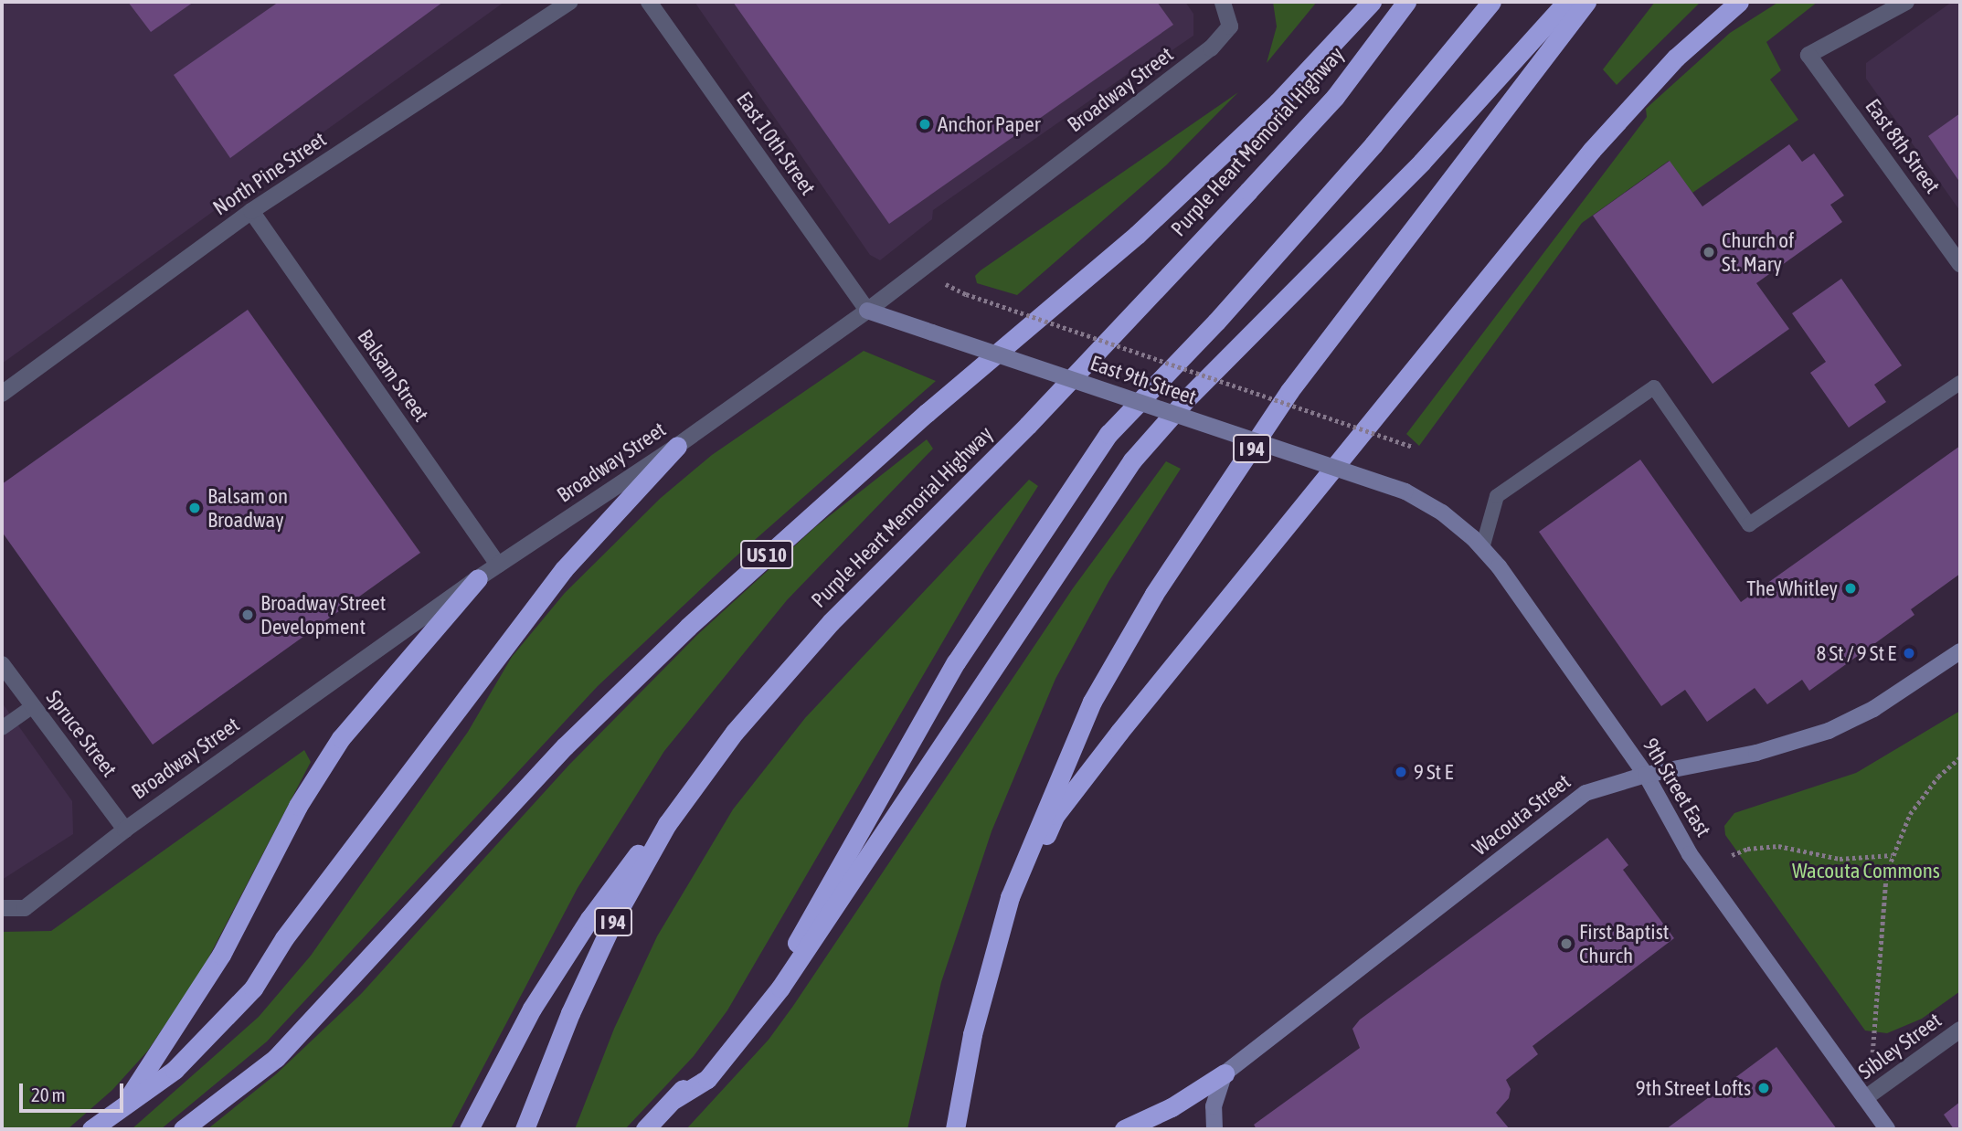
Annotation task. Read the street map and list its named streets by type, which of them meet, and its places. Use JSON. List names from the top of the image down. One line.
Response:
{"streets":{"highway":["Purple Heart Memorial Highway","I 94","US 10"],"street":["Broadway Street","East 10th Street","East 8th Street","North Pine Street","Balsam Street","East 9th Street","Spruce Street","9th Street East","Wacouta Street","Sibley Street"]},"crossings":[["Broadway Street","East 10th Street"],["Broadway Street","Balsam Street"],["Broadway Street","East 9th Street"],["Broadway Street","Spruce Street"],["East 10th Street","East 9th Street"],["North Pine Street","Balsam Street"],["East 9th Street","9th Street East"],["9th Street East","Wacouta Street"],["9th Street East","Sibley Street"]],"parks":["Wacouta Commons"],"places":["Anchor Paper","Church of St. Mary","Balsam on Broadway","The Whitley","Broadway Street Development","8 St / 9 St E","9 St E","First Baptist Church","9th Street Lofts"],"scale_bar":"20 m"}
